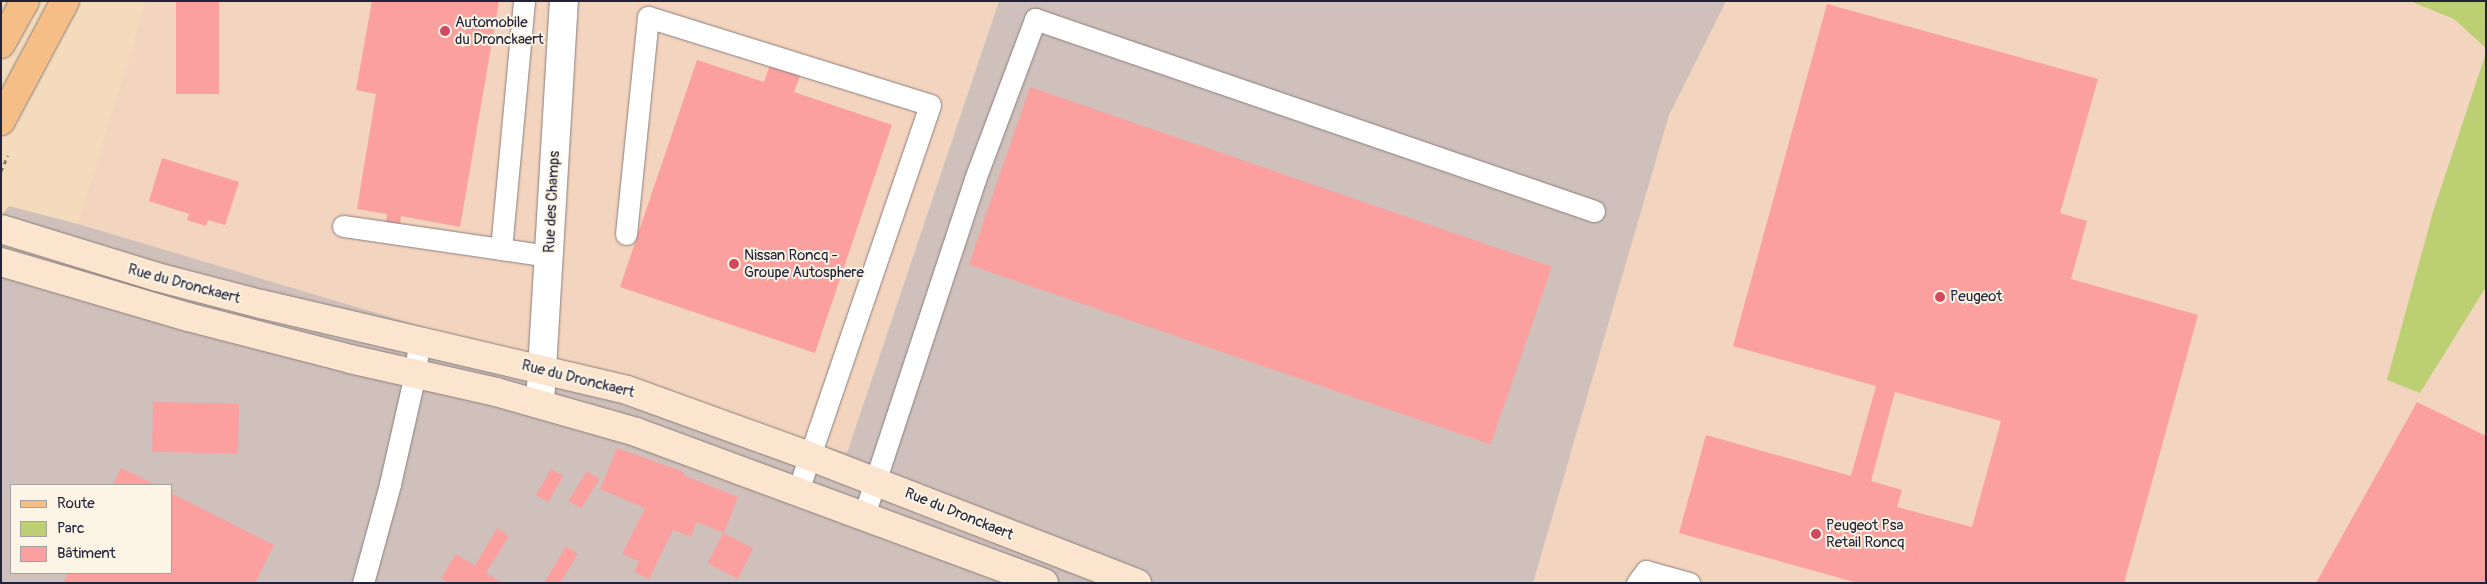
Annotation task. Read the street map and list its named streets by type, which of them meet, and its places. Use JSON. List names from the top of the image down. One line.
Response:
{"streets":{"main road":["Rue du Dronckaert"],"street":["Rue des Champs"]},"crossings":[["Rue des Champs","Rue du Dronckaert"]],"places":["Automobile du Dronckaert","Nissan Roncq - Groupe Autosphere","Peugeot","Peugeot Psa Retail Roncq"],"legend":["Route","Parc","Bâtiment"]}
